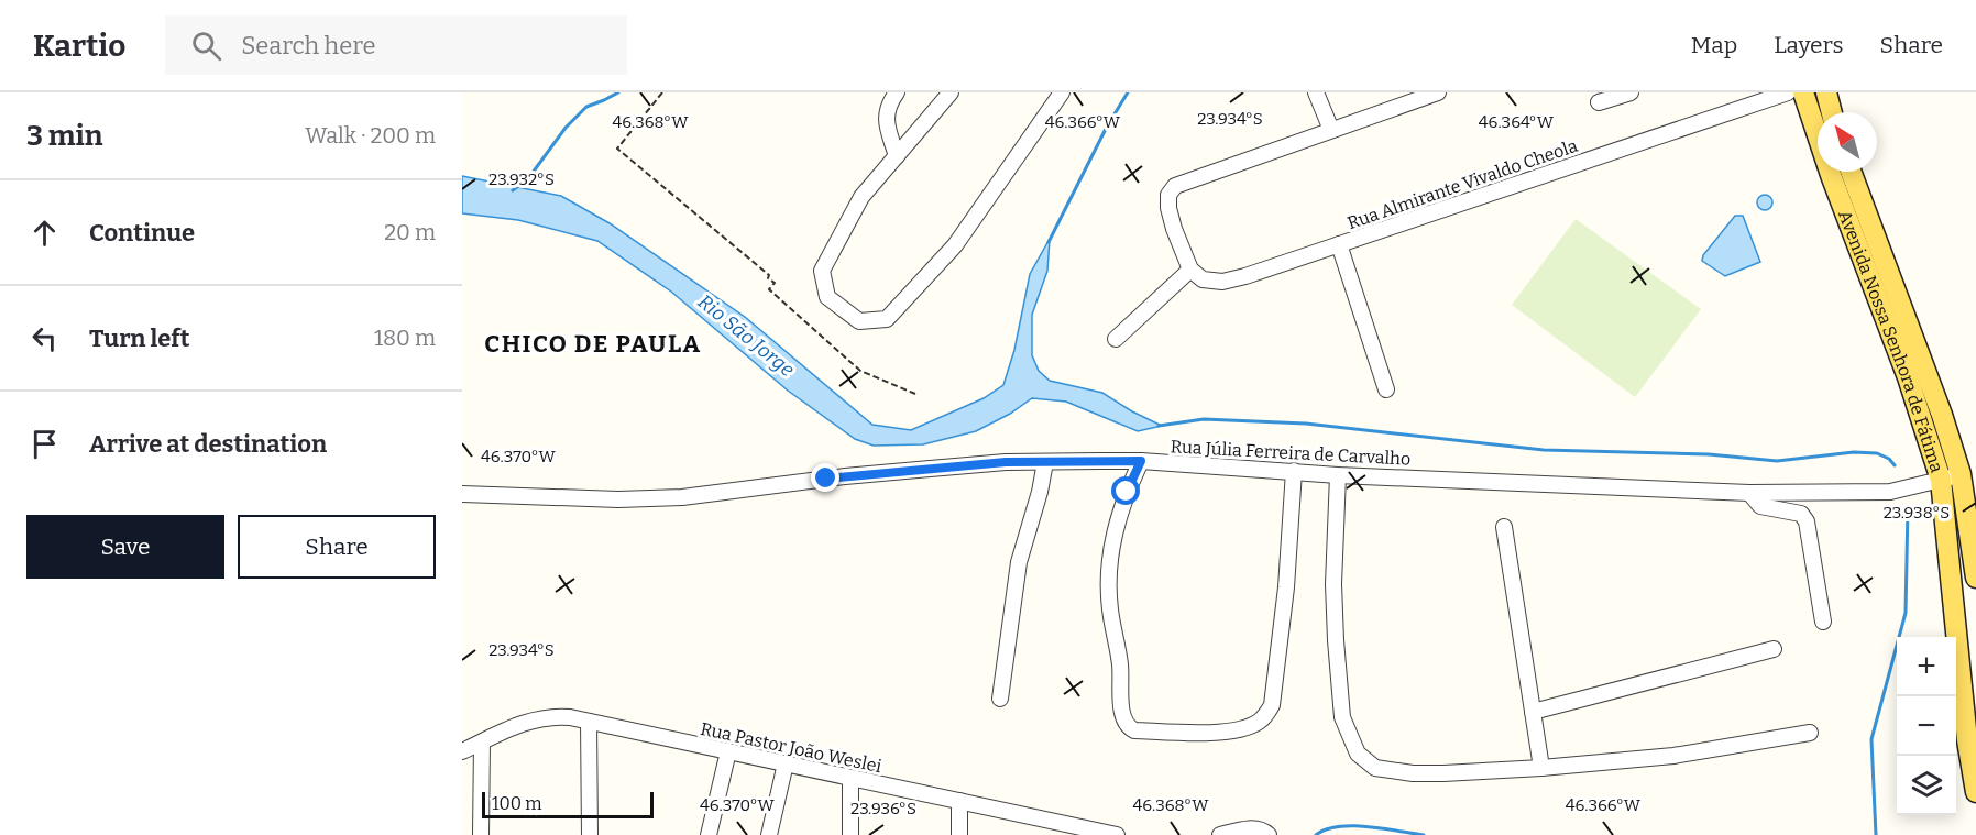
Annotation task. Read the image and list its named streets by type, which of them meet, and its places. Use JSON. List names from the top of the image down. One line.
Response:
{"streets":{"main road":["Avenida Nossa Senhora de Fátima"],"street":["Rua Almirante Vivaldo Cheola","Rua Júlia Ferreira de Carvalho","Rua Pastor João Weslei"]},"crossings":[["Avenida Nossa Senhora de Fátima","Rua Júlia Ferreira de Carvalho"]],"districts":["CHICO DE PAULA"],"water":["Rio São Jorge"],"scale_bar":"100 m","north":"top left","page":{"header":"Kartio","search":"Search here","nav":["Map","Layers","Share"],"heading":["3 min","Walk · 200 m"],"list":[["Continue","20 m"],["Turn left","180 m"],"Arrive at destination"],"buttons":["Save","Share"],"map_buttons":["+","−"],"scale":"100 m"},"coordinates":["23.934°S","46.368°W","46.366°W","46.364°W","23.932°S","46.370°W","23.938°S","23.936°S"]}
